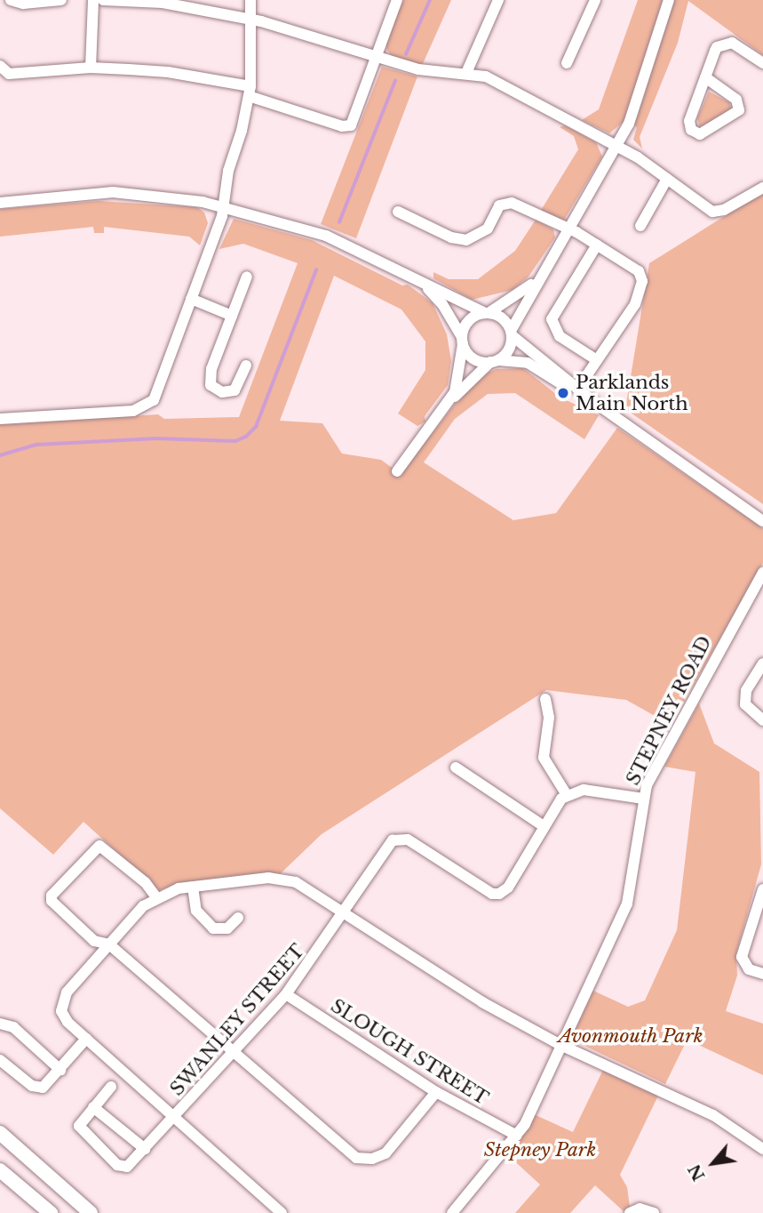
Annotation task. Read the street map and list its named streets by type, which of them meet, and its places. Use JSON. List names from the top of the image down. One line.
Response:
{"streets":{"street":["STEPNEY ROAD","SWANLEY STREET","SLOUGH STREET"]},"crossings":[["STEPNEY ROAD","SLOUGH STREET"],["SWANLEY STREET","SLOUGH STREET"]],"parks":["Avonmouth Park","Stepney Park"],"places":["Parklands Main North"],"north":"bottom left"}
